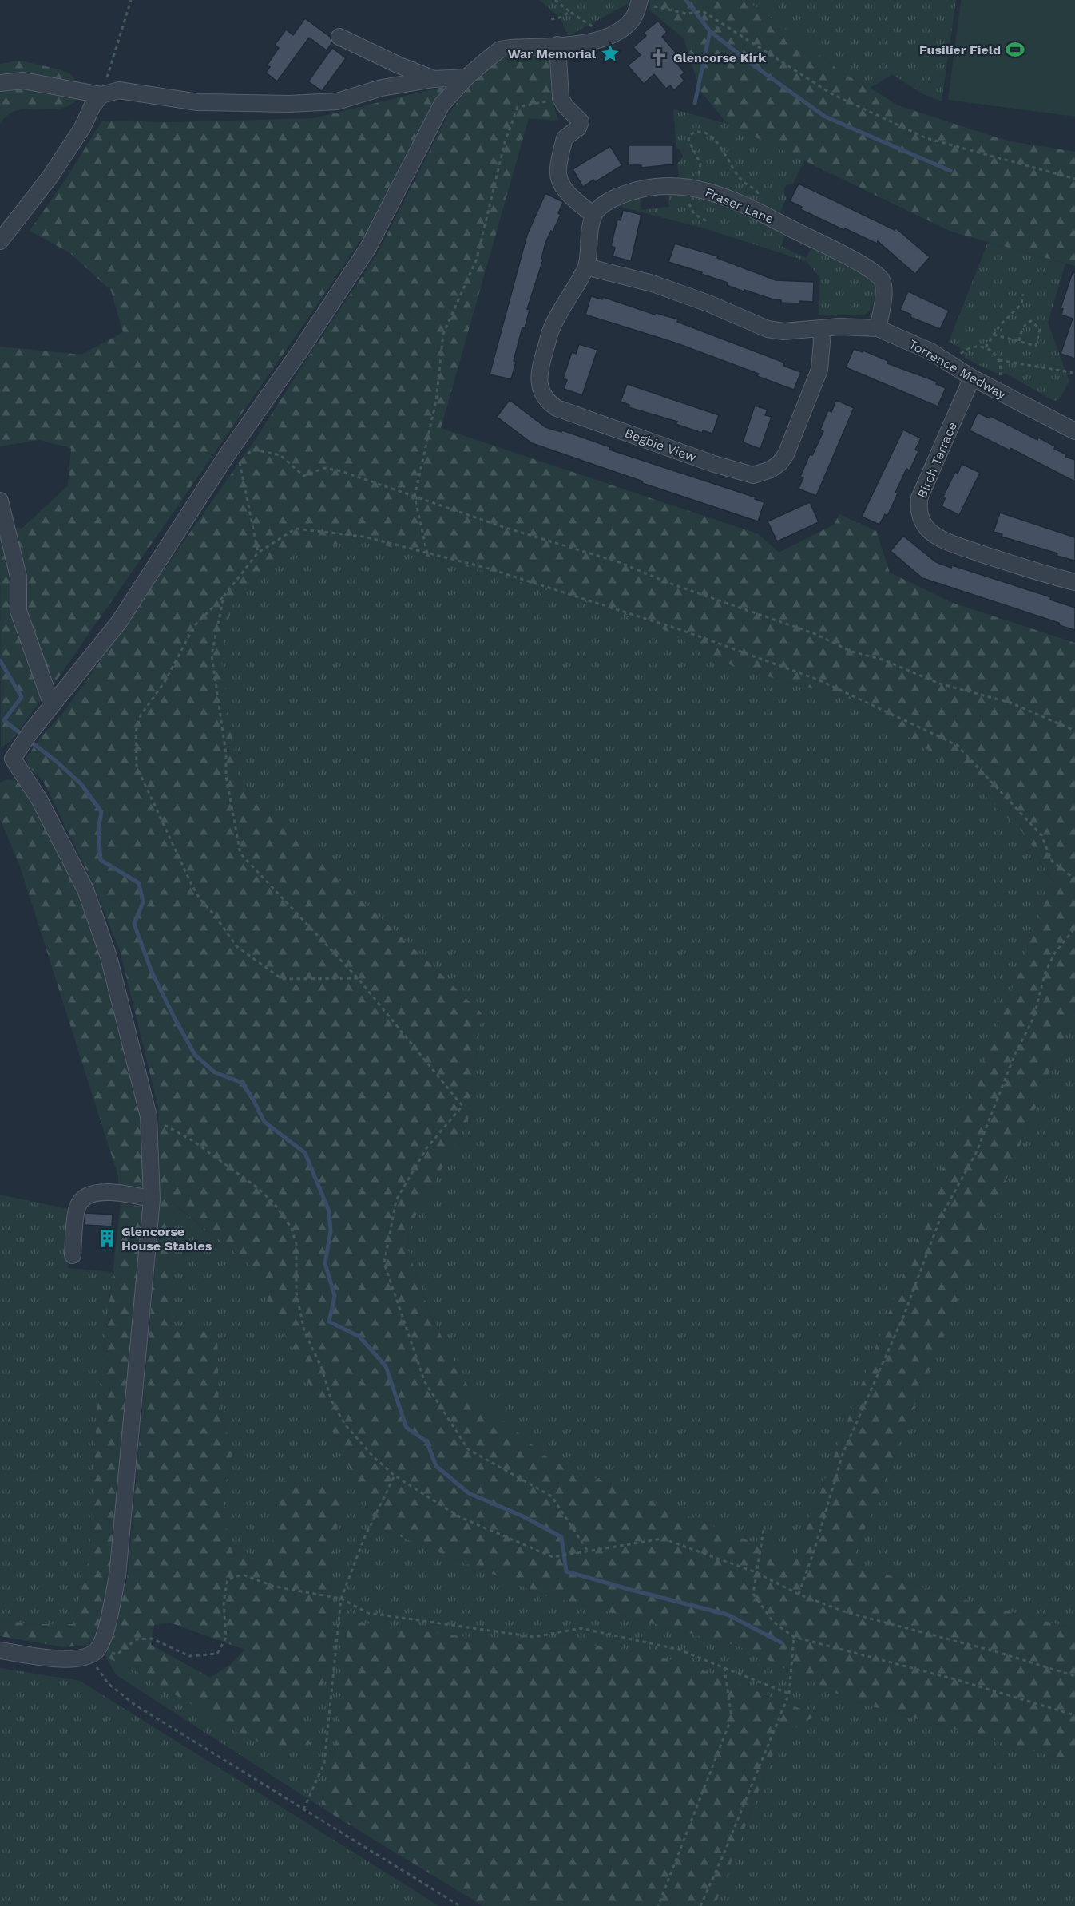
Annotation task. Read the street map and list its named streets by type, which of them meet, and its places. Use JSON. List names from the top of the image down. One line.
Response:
{"streets":{"street":["Fraser Lane","Torrence Medway","Begbie View","Birch Terrace"]},"crossings":[["Fraser Lane","Torrence Medway"],["Torrence Medway","Begbie View"],["Torrence Medway","Birch Terrace"]],"places":{"sports":["Fusilier Field"],"place":["War Memorial"],"church":["Glencorse Kirk"],"building":["Glencorse House Stables"]}}
